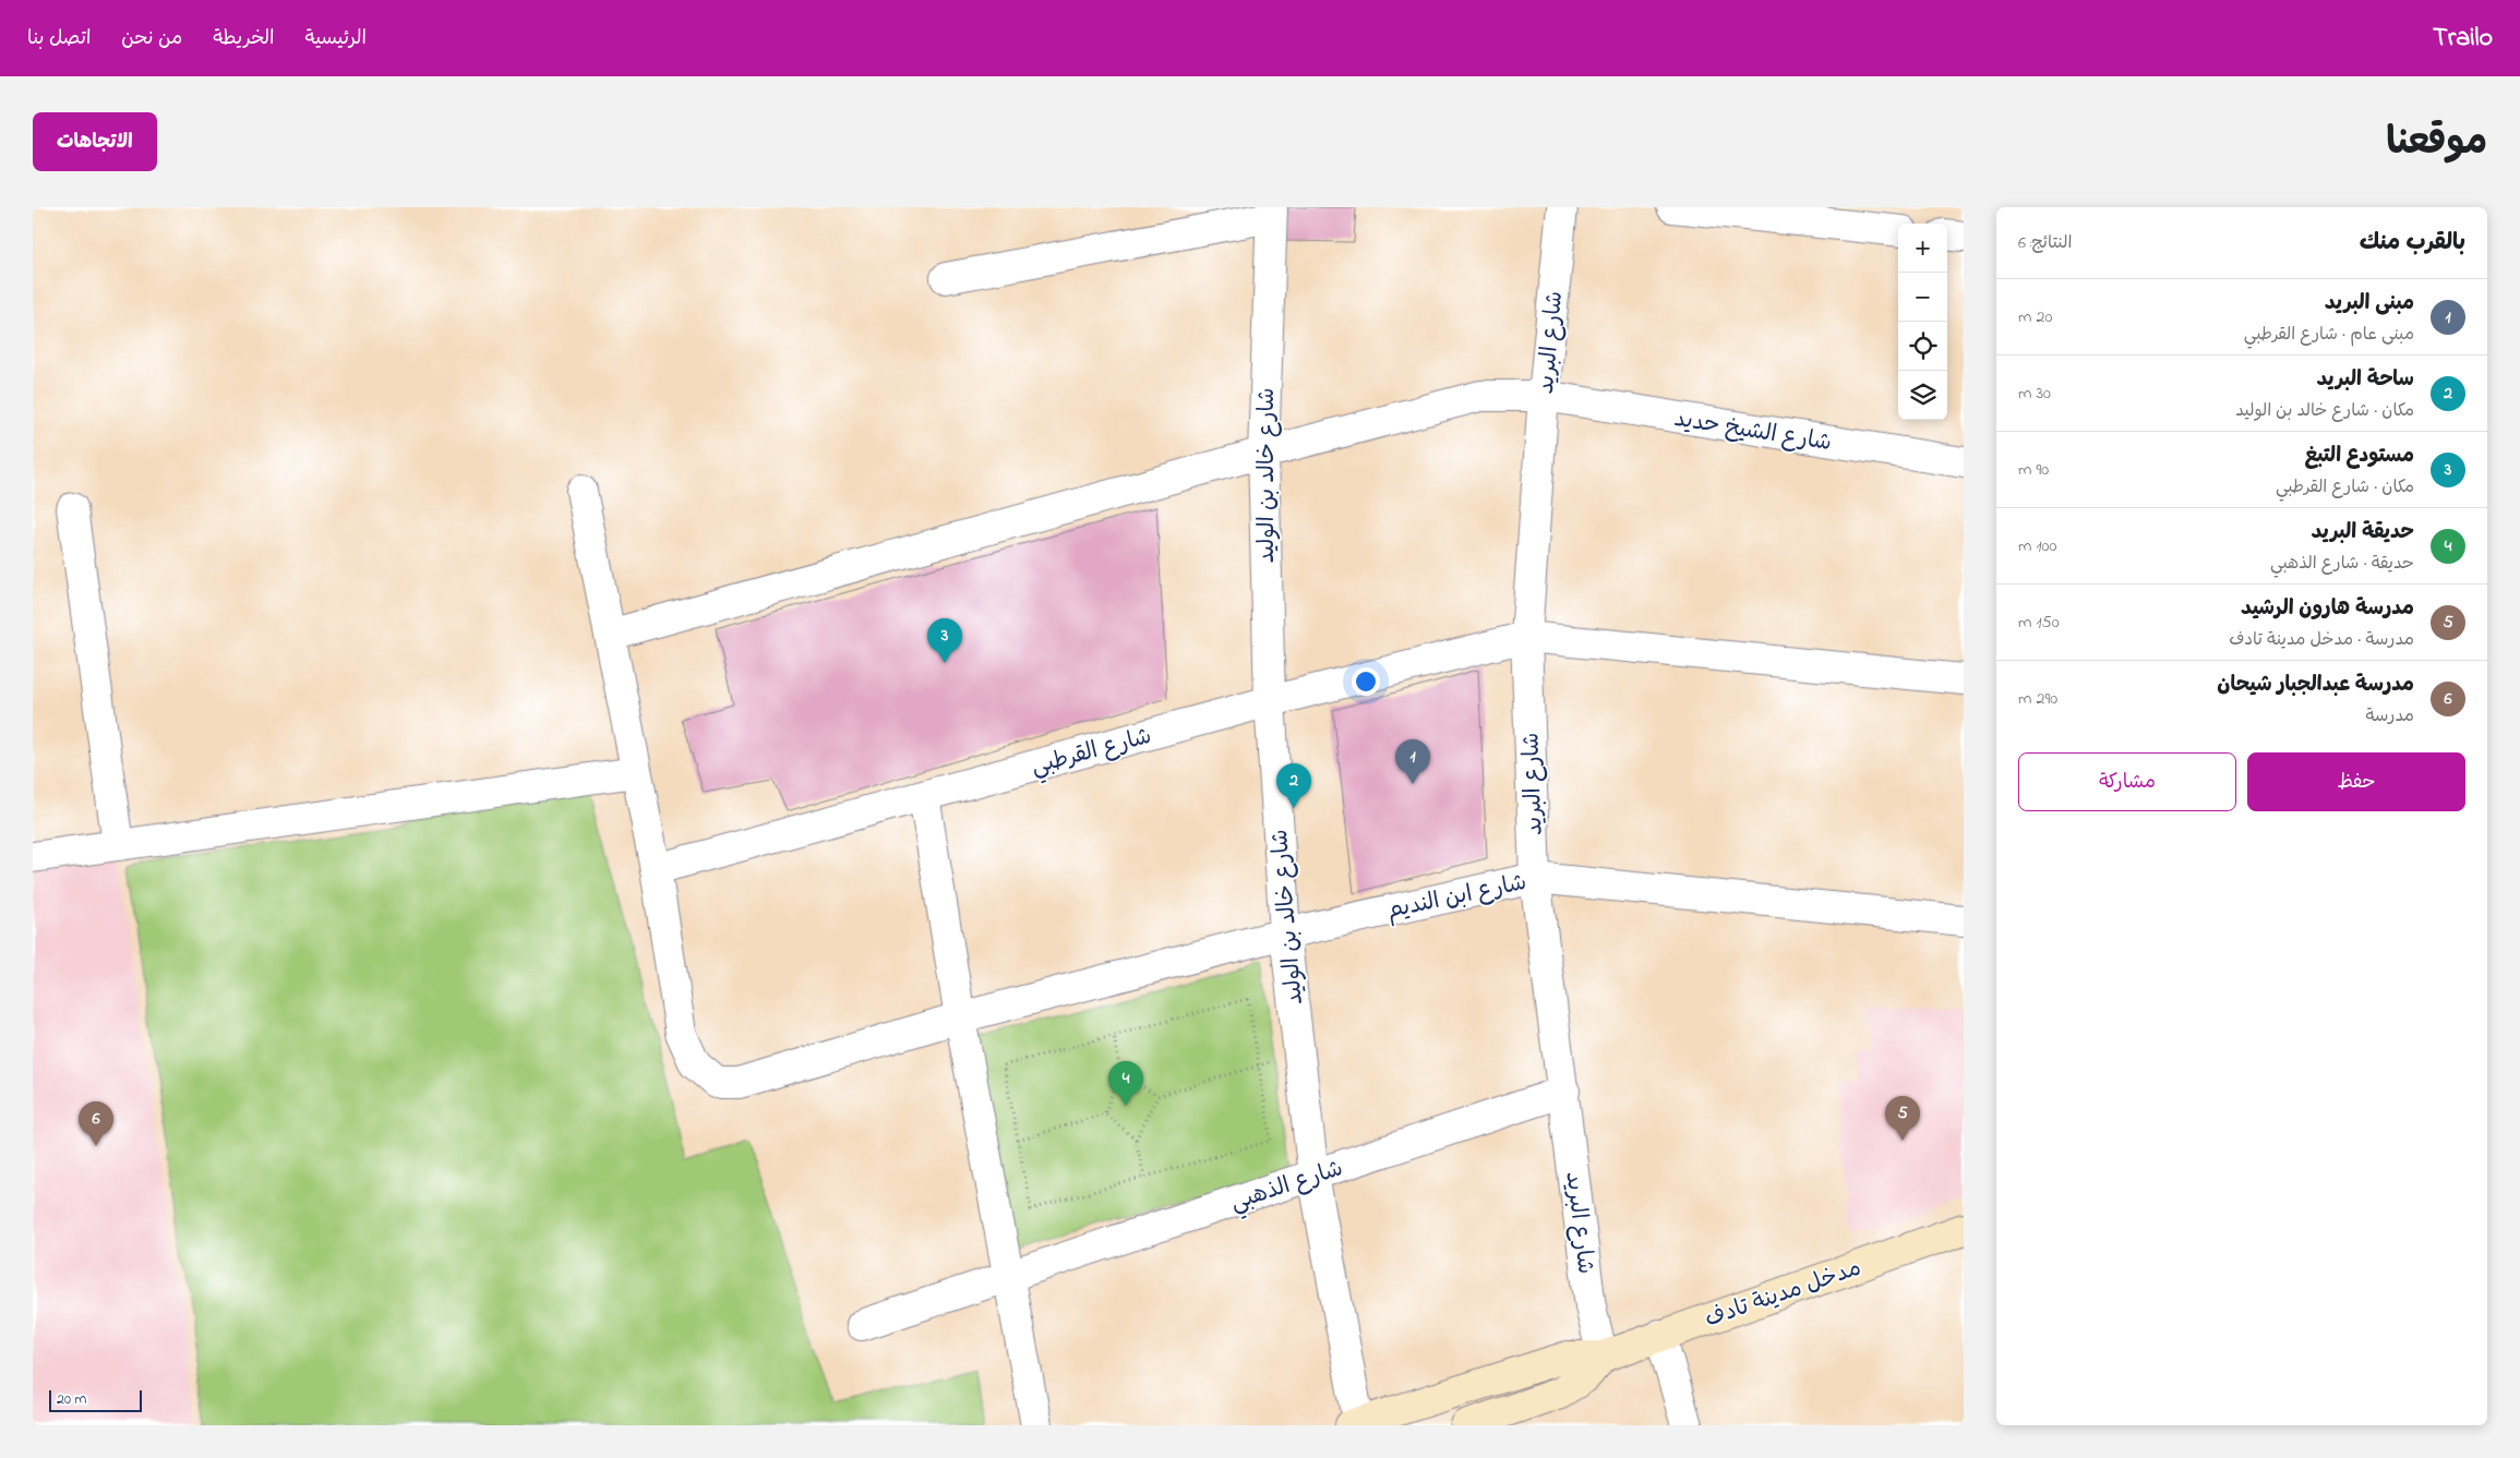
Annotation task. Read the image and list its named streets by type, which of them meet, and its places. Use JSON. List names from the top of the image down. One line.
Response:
{"streets":{"main road":["مدخل مدينة تادف"],"street":["شارع البريد","شارع الشيخ حديد","شارع خالد بن الوليد","شارع القرطبي","شارع ابن النديم","شارع الذهبي"]},"crossings":[["شارع البريد","شارع الشيخ حديد"],["شارع البريد","شارع القرطبي"],["شارع البريد","شارع ابن النديم"],["شارع البريد","شارع الذهبي"],["شارع البريد","مدخل مدينة تادف"],["شارع الشيخ حديد","شارع خالد بن الوليد"],["شارع الشيخ حديد","شارع ابن النديم"],["شارع خالد بن الوليد","شارع القرطبي"],["شارع خالد بن الوليد","شارع ابن النديم"],["شارع خالد بن الوليد","شارع الذهبي"],["شارع خالد بن الوليد","مدخل مدينة تادف"],["شارع القرطبي","شارع ابن النديم"]],"scale_bar":"20 m","page":{"header":"Trailo","nav":["الرئيسية","الخريطة","من نحن","اتصل بنا"],"title":"موقعنا","buttons":["الاتجاهات",["حفظ","مشاركة"]],"heading":["بالقرب منك","النتائج: 6"],"map_buttons":["+","−"],"list":[{"mark":"1","name":"مبنى البريد","note":"مبنى عام · شارع القرطبي","value":"20 m"},{"mark":"2","name":"ساحة البريد","note":"مكان · شارع خالد بن الوليد","value":"30 m"},{"mark":"3","name":"مستودع التبغ","note":"مكان · شارع القرطبي","value":"90 m"},{"mark":"4","name":"حديقة البريد","note":"حديقة · شارع الذهبي","value":"100 m"},{"mark":"5","name":"مدرسة هارون الرشيد","note":"مدرسة · مدخل مدينة تادف","value":"150 m"},{"mark":"6","name":"مدرسة عبدالجبار شيحان","note":"مدرسة","value":"290 m"}],"pins":["3","1","2","4","5","6"],"scale":"20 m"}}
